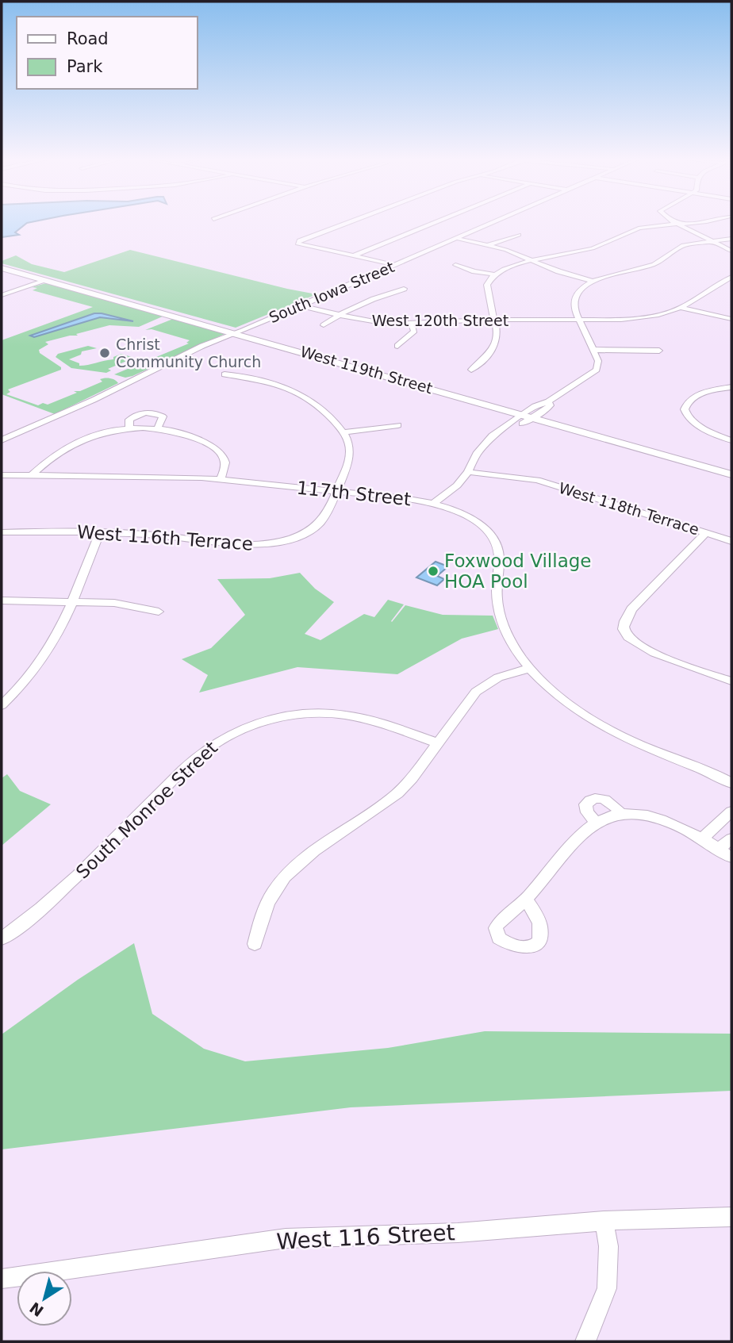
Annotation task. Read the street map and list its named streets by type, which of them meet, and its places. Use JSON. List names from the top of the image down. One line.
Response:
{"streets":{"main road":["West 119th Street"],"street":["South Iowa Street","West 120th Street","117th Street","West 118th Terrace","West 116th Terrace","South Monroe Street","West 116 Street"]},"crossings":[["South Iowa Street","West 120th Street"],["South Iowa Street","West 119th Street"],["117th Street","West 116th Terrace"]],"places":["Christ Community Church","Foxwood Village HOA Pool"],"legend":["Road","Park"],"north":"bottom left"}
